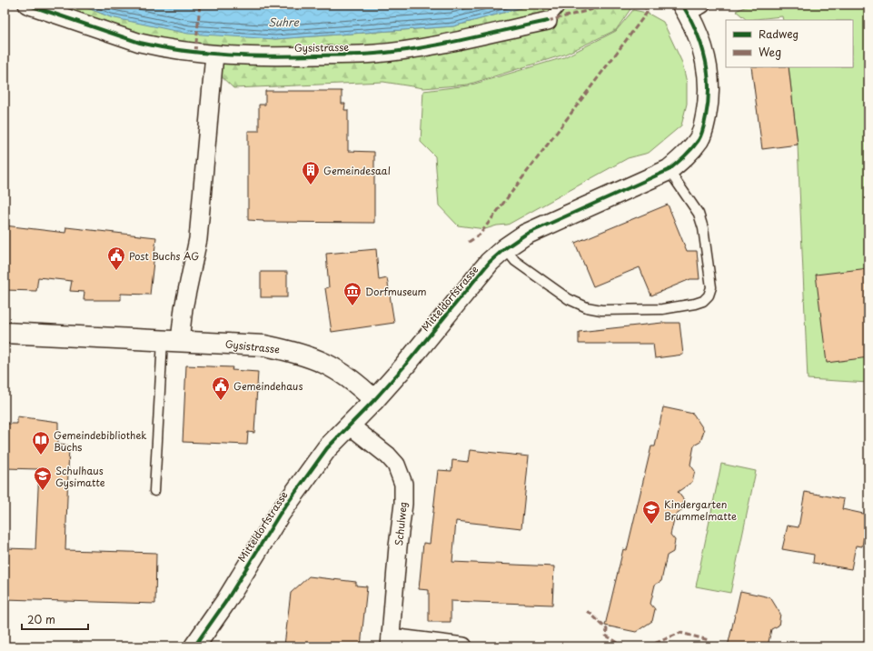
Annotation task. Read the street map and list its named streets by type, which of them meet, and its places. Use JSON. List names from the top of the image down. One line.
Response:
{"streets":{"main road":["Gysistrasse","Mitteldorfstrasse"],"street":["Schulweg"]},"crossings":[["Gysistrasse","Mitteldorfstrasse"],["Mitteldorfstrasse","Schulweg"]],"water":["Suhre"],"places":{"building":["Gemeindesaal"],"public building":["Post Buchs AG","Gemeindehaus"],"museum":["Dorfmuseum"],"library":["Gemeindebibliothek Buchs"],"school or university":["Schulhaus Gysimatte","Kindergarten Brummelmatte"]},"legend":["Radweg","Weg"],"scale_bar":"20 m"}
